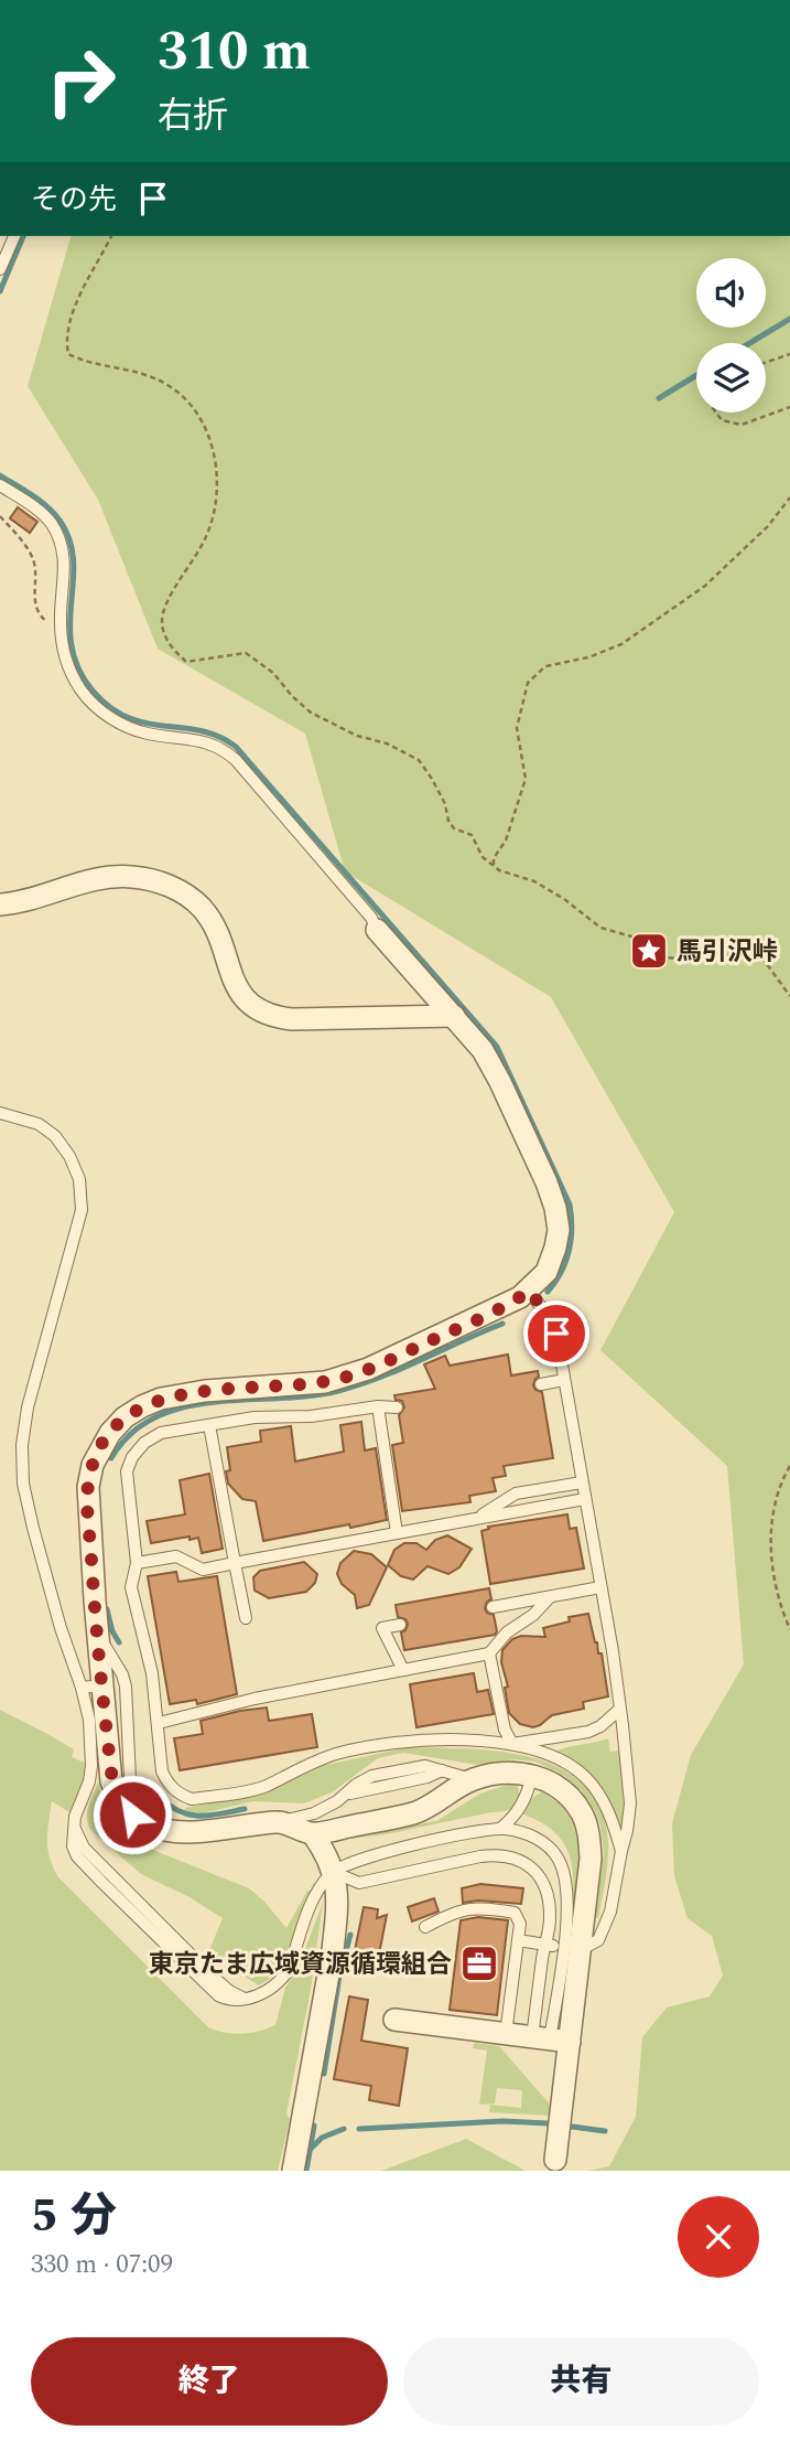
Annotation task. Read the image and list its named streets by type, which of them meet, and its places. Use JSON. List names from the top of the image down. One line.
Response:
{"places":{"place":["馬引沢峠"],"office":["東京たま広域資源循環組合"]},"page":{"turn":["310 m","右折"],"then":"その先","heading":["5 分","330 m · 07:09"],"buttons":["終了","共有"]}}
